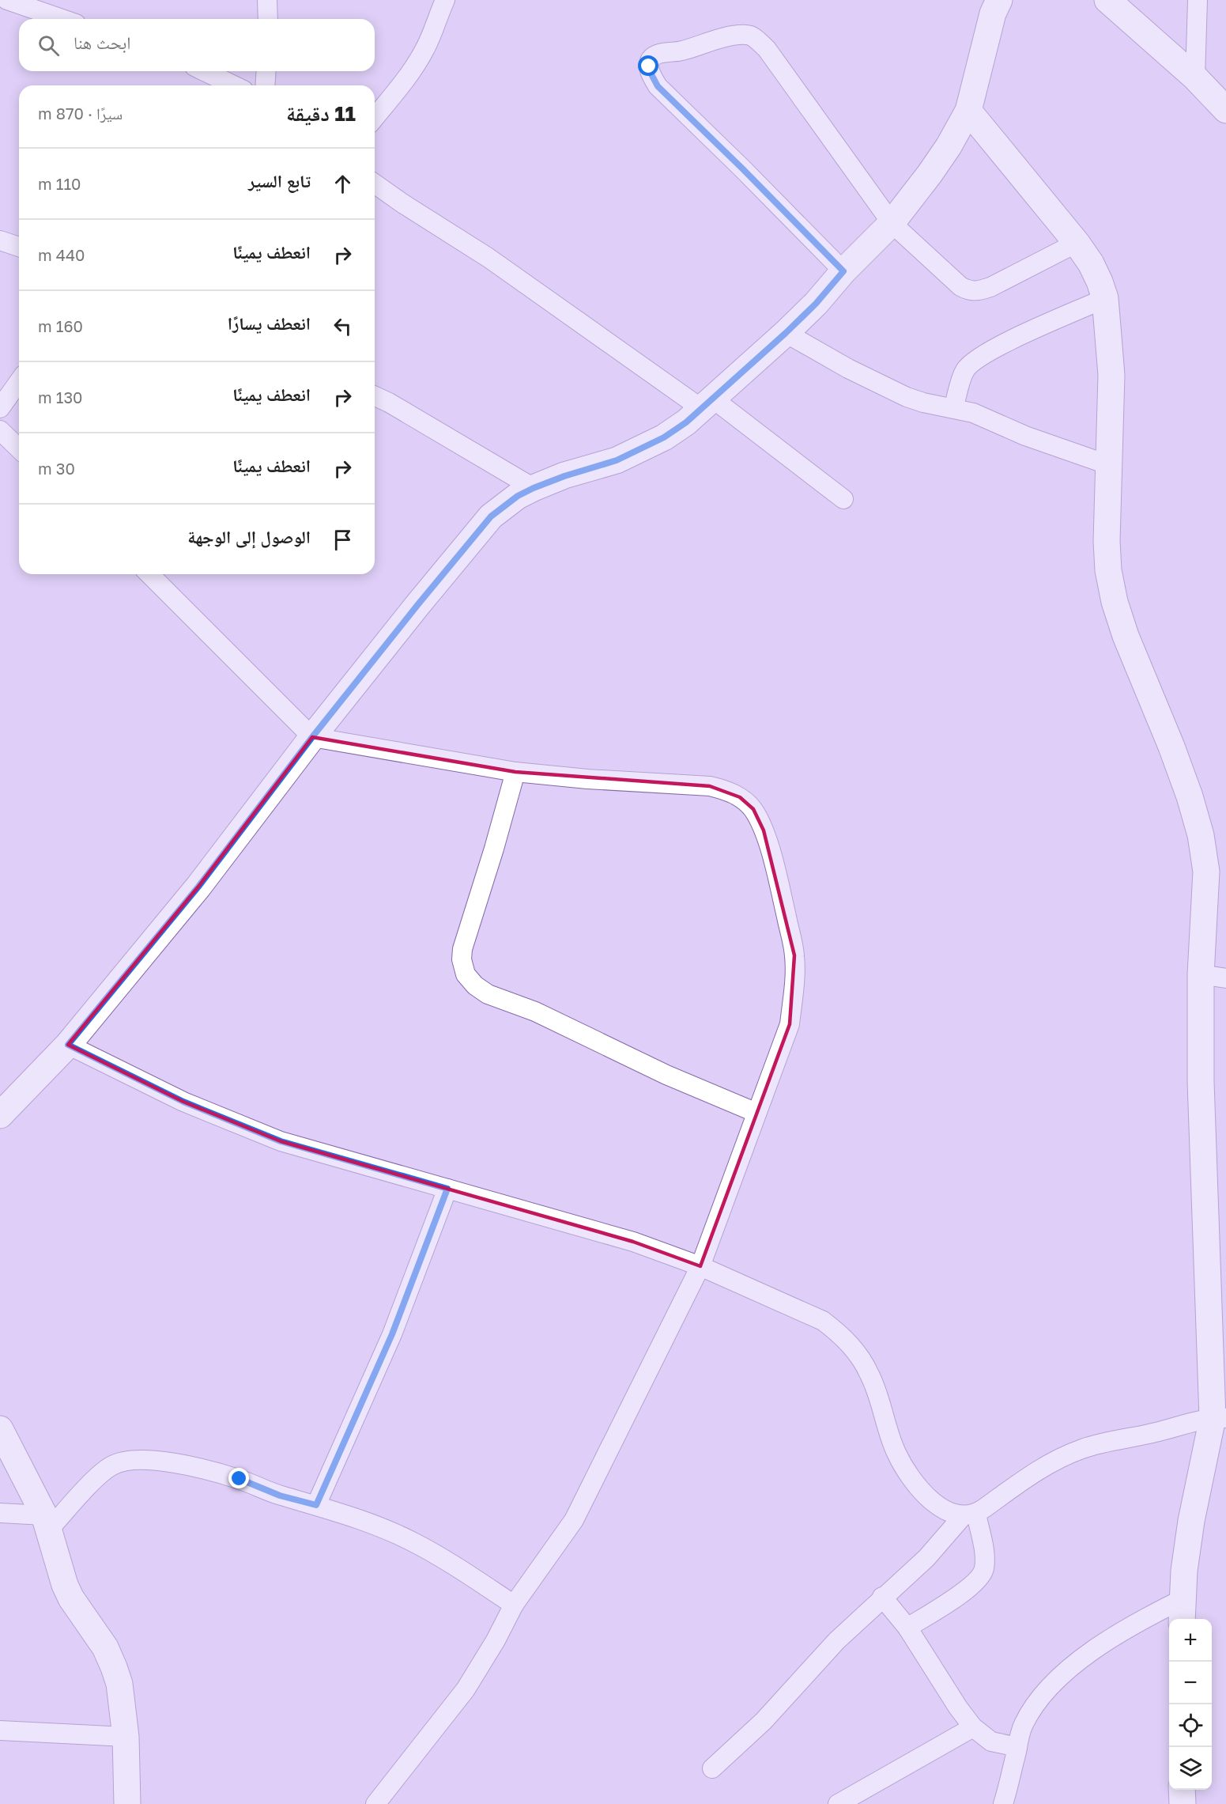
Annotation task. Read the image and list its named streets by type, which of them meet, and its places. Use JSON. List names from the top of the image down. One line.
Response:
{"page":{"search":"ابحث هنا","heading":["11 دقيقة","سيرًا · 870 m"],"list":[["تابع السير","110 m"],["انعطف يمينًا","440 m"],["انعطف يسارًا","160 m"],["انعطف يمينًا","130 m"],["انعطف يمينًا","30 m"],"الوصول إلى الوجهة"],"map_buttons":["+","−"]}}
